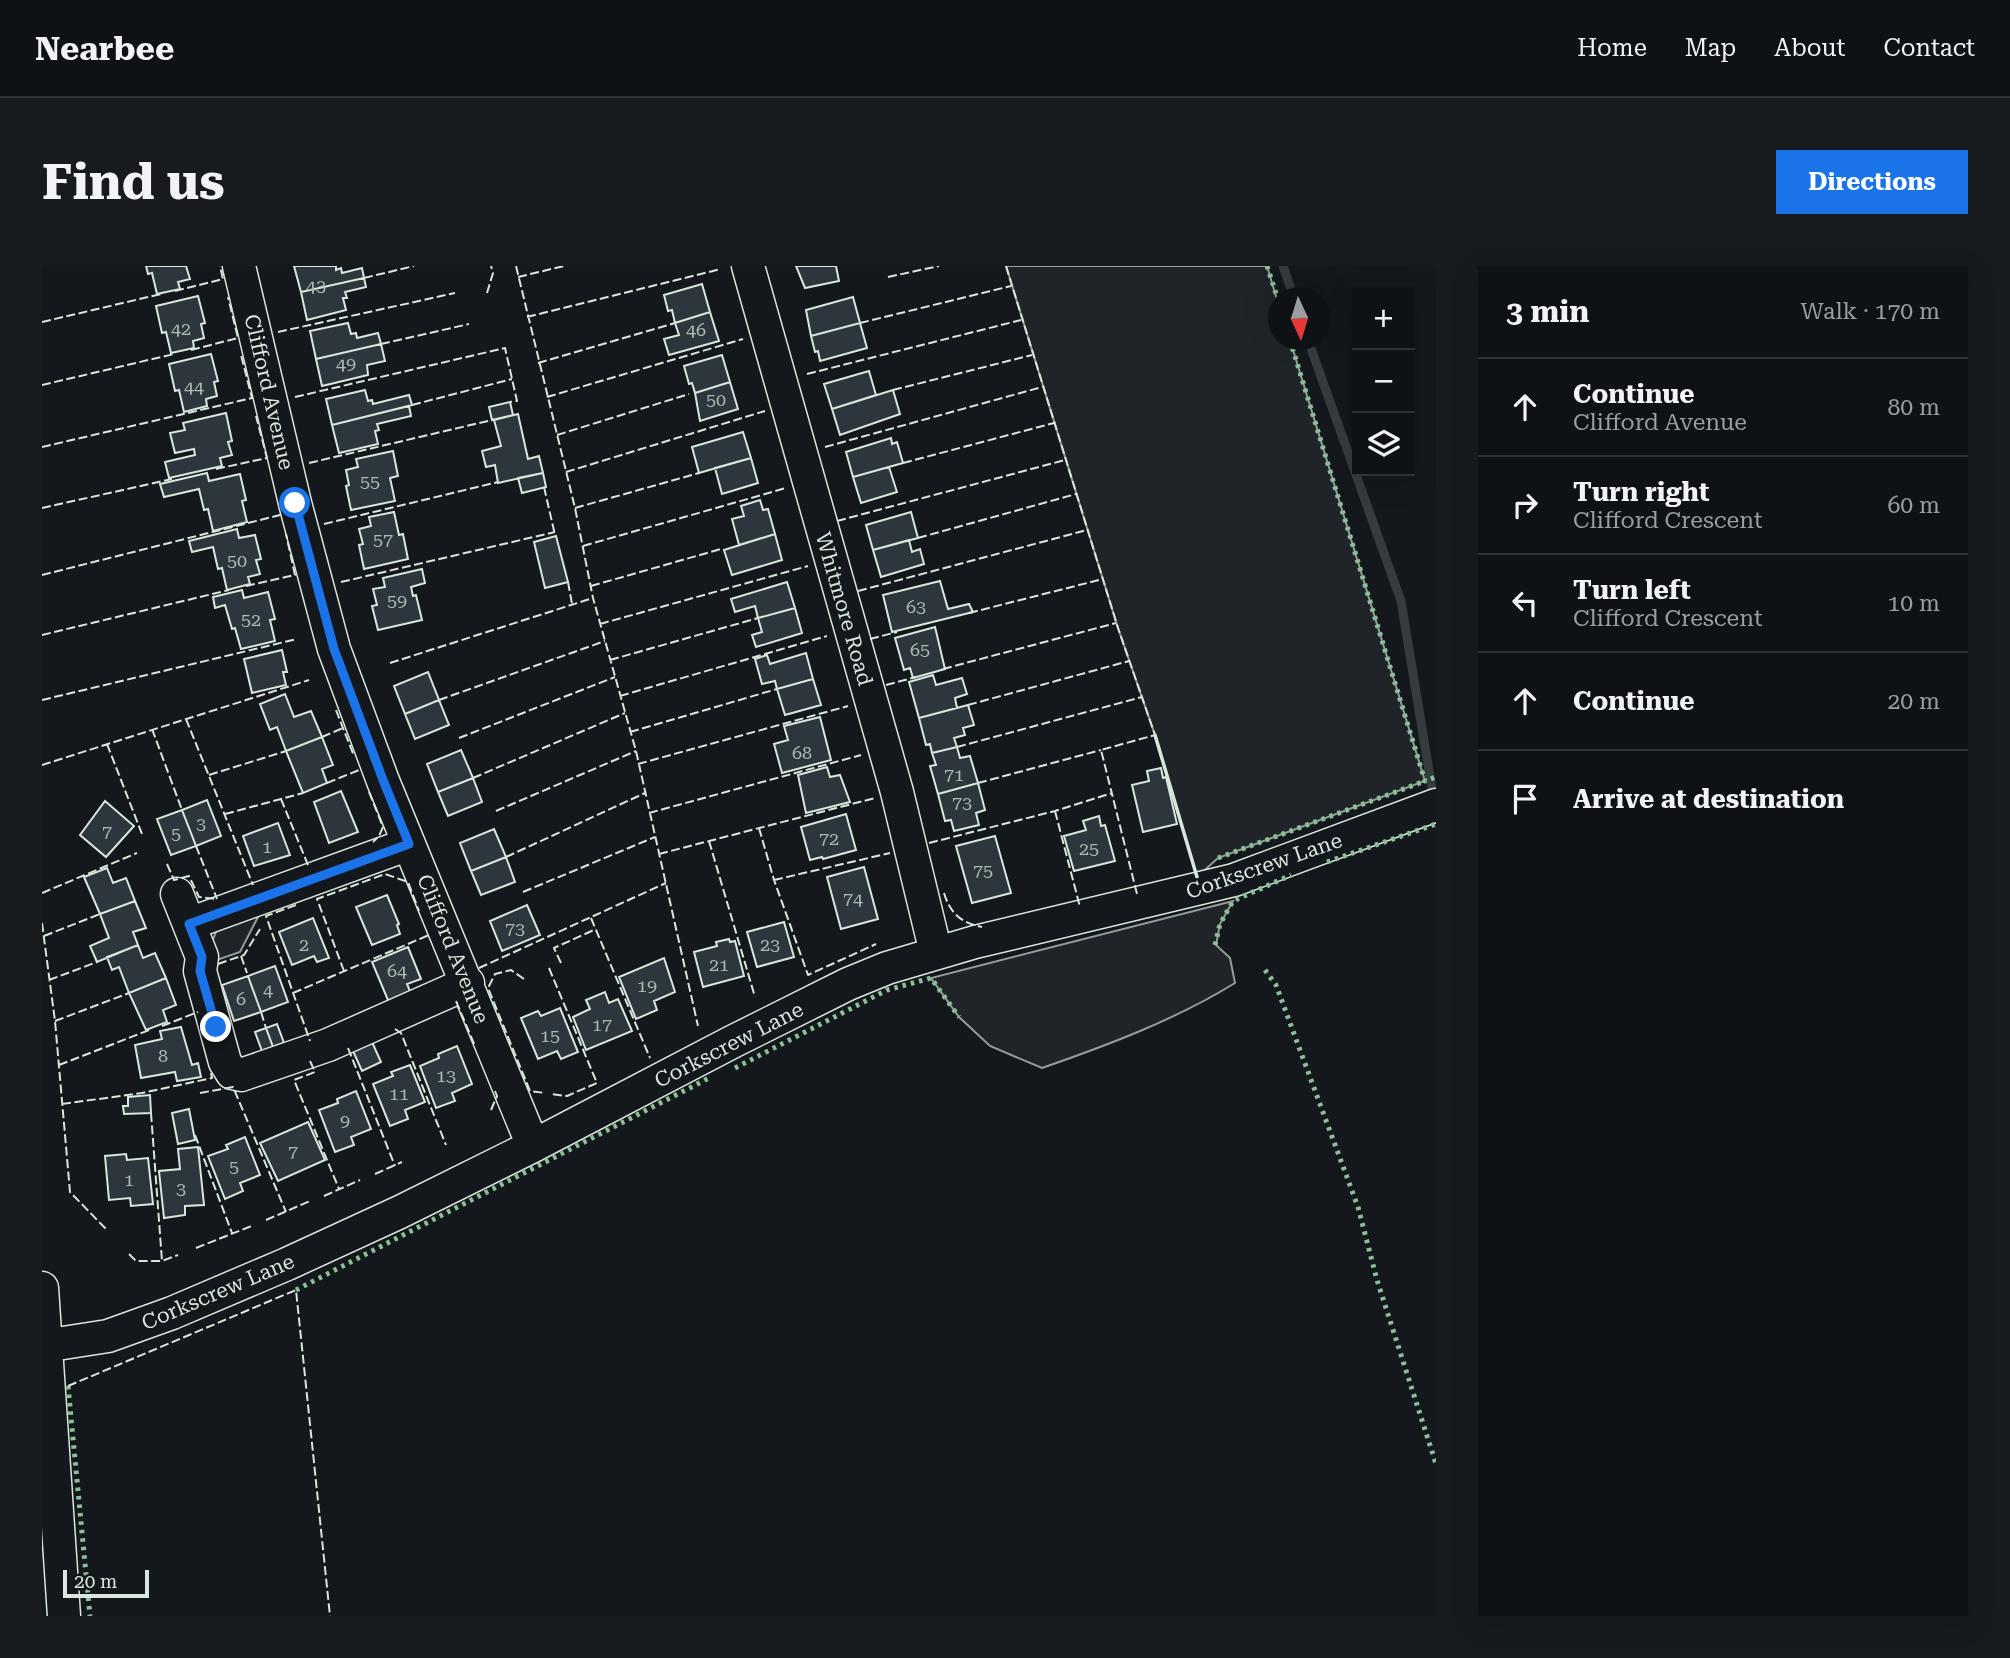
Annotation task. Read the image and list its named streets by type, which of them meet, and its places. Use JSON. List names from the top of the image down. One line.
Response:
{"streets":{"street":["Clifford Avenue","Whitmore Road","Corkscrew Lane"]},"crossings":[["Clifford Avenue","Corkscrew Lane"],["Whitmore Road","Corkscrew Lane"]],"house_numbers":["43","42","46","49","44","50","55","57","50","59","63","52","65","68","71","73","3","7","5","72","1","25","75","74","73","2","23","21","64","19","4","6","17","15","8","13","11","9","7","5","1","3"],"scale_bar":"20 m","north":"bottom","page":{"header":"Nearbee","nav":["Home","Map","About","Contact"],"buttons":"Directions","title":"Find us","heading":["3 min","Walk · 170 m"],"map_buttons":["+","−"],"list":[["Continue","Clifford Avenue","80 m"],["Turn right","Clifford Crescent","60 m"],["Turn left","Clifford Crescent","10 m"],["Continue","20 m"],"Arrive at destination"],"scale":"20 m"}}
